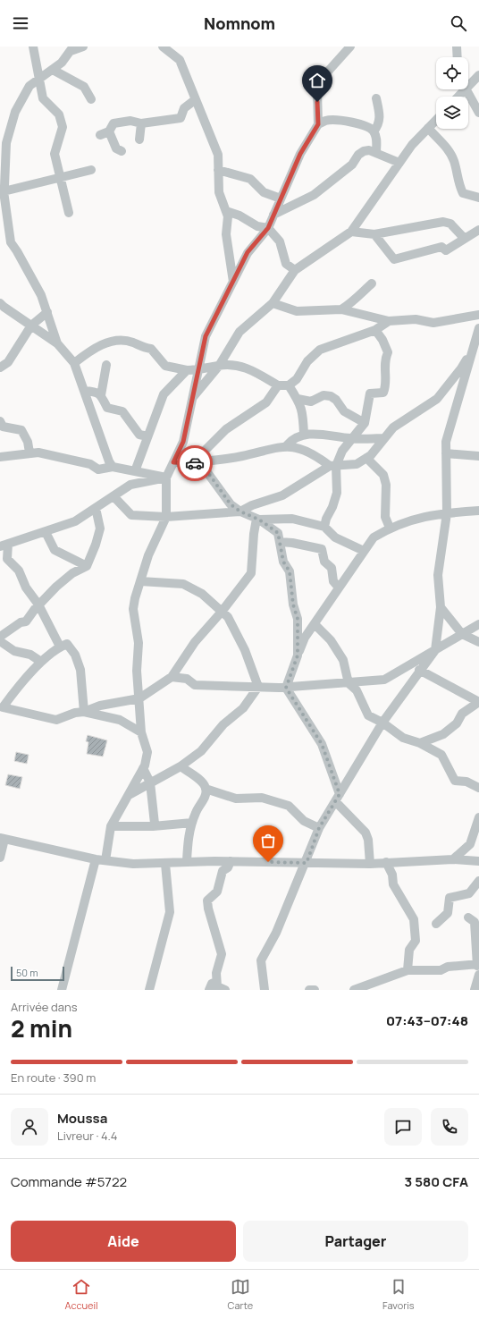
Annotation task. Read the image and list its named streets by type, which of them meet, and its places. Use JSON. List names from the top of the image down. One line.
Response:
{"scale_bar":"50 m","page":{"header":"Nomnom","scale":"50 m","heading":["2 min","Arrivée dans","07:43–07:48"],"panel":["Moussa","Livreur · 4.4","Commande #5722","3 580 CFA"],"bar":"En route · 390 m","buttons":["Aide","Partager"],"tabs":["Accueil","Carte","Favoris"]}}
